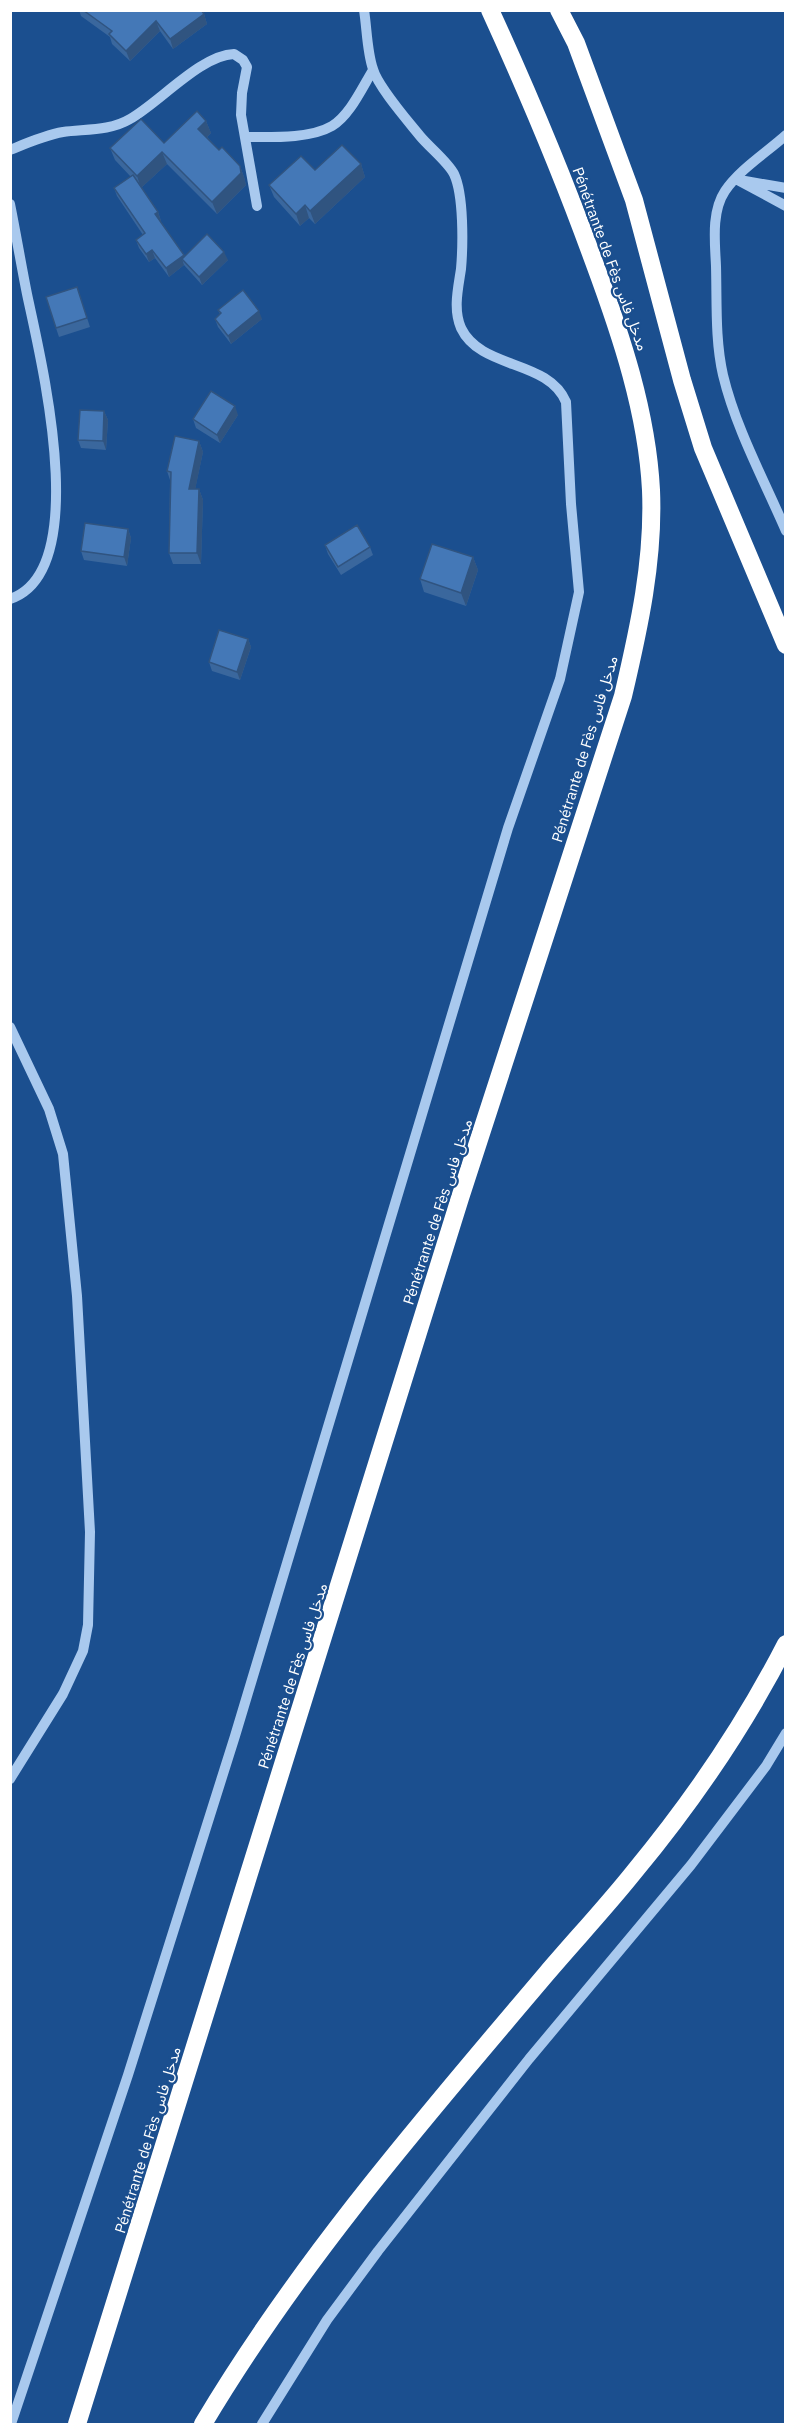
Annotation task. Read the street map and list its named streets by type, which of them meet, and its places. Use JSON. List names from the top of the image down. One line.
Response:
{"streets":{"highway":["Pénétrante de Fès مدخل فاس"]}}
